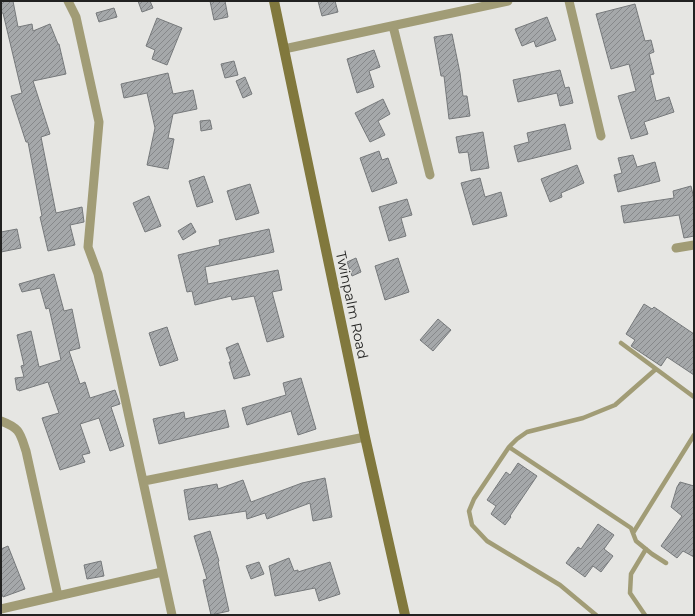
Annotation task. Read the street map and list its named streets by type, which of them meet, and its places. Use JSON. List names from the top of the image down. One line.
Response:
{"streets":{"main road":["Twinpalm Road"]}}
